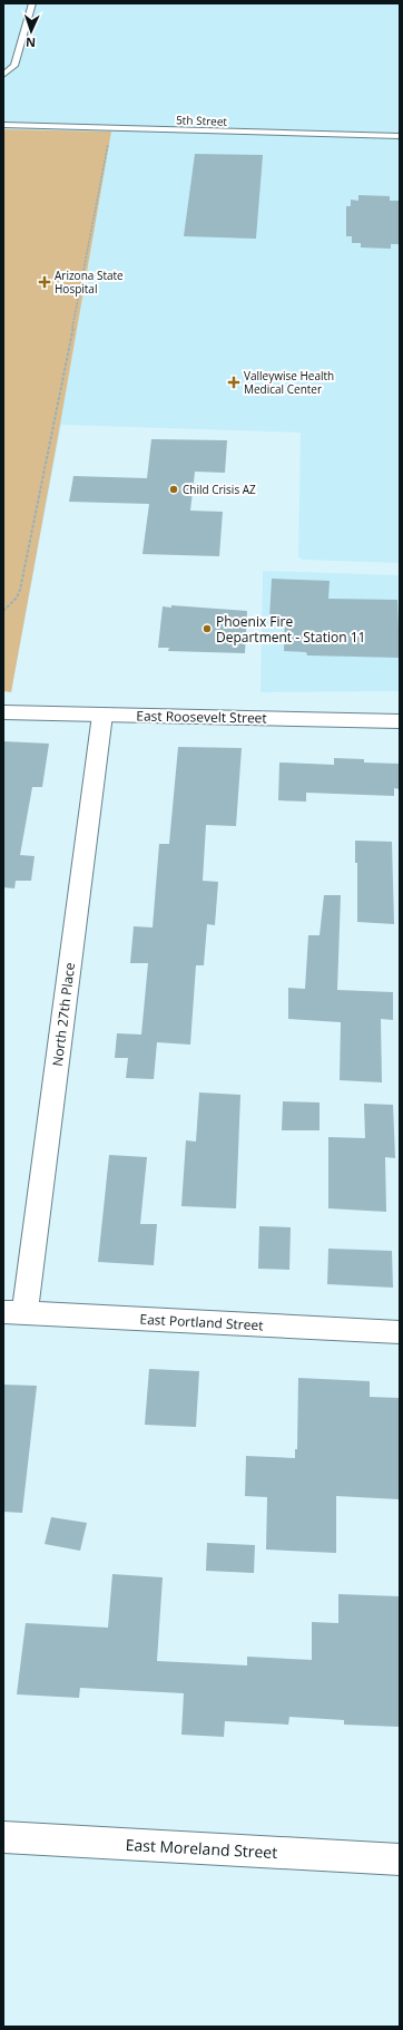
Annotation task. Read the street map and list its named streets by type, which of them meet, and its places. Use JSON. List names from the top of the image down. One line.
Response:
{"streets":{"street":["East Roosevelt Street","North 27th Place","East Portland Street","East Moreland Street"],"lane":["5th Street"]},"crossings":[["East Roosevelt Street","North 27th Place"],["North 27th Place","East Portland Street"]],"places":{"health":["Arizona State Hospital","Valleywise Health Medical Center"],"other":["Child Crisis AZ","Phoenix Fire Department - Station 11"]},"north":"bottom"}
